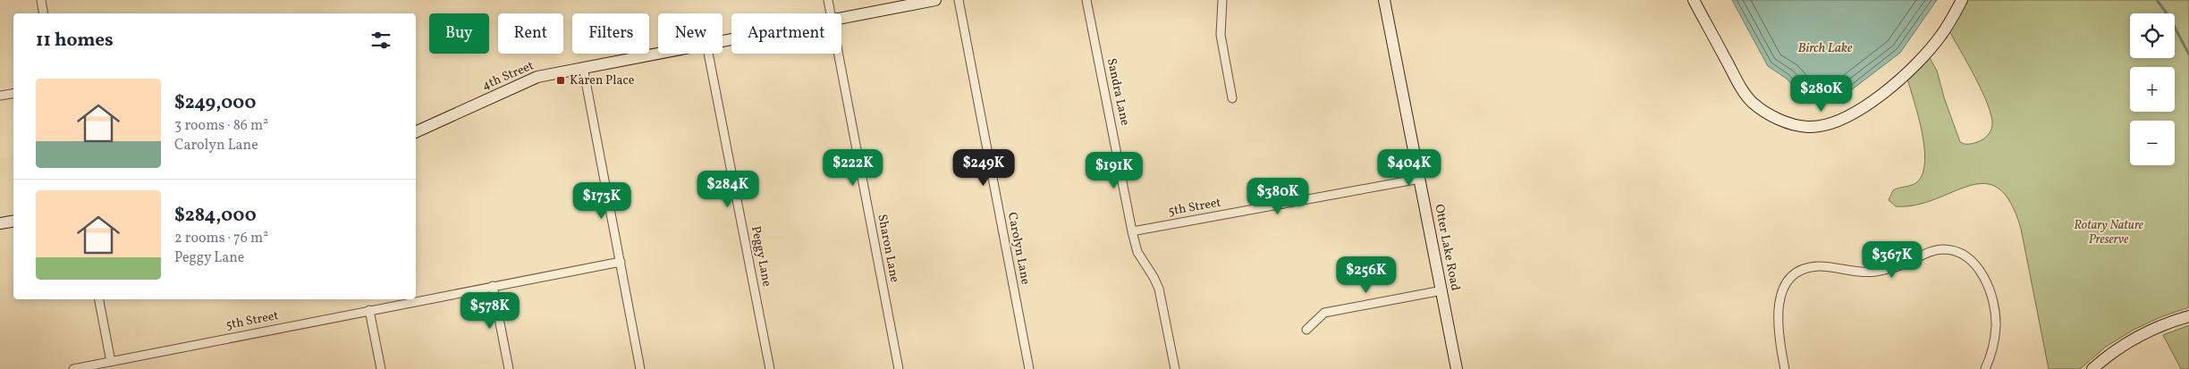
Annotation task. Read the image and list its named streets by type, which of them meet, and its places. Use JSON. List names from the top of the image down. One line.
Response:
{"streets":{"street":["4th Street","Sandra Lane","5th Street","Otter Lake Road","Sharon Lane","Carolyn Lane","Peggy Lane"]},"crossings":[["Sandra Lane","5th Street"],["5th Street","Otter Lake Road"]],"water":["Birch Lake"],"parks":["Rotary Nature Preserve"],"places":{"transit":["Karen Place"]},"page":{"map_buttons":["+","−"],"chip":["Buy","Rent","Filters","New","Apartment"],"heading":"11 homes","list":[{"name":"$249,000","note":"3 rooms · 86 m² · Carolyn Lane"},{"name":"$284,000","note":"2 rooms · 76 m² · Peggy Lane"}],"price":["$280K","$222K","$249K","$404K","$191K","$284K","$380K","$173K","$367K","$256K","$578K"]}}
